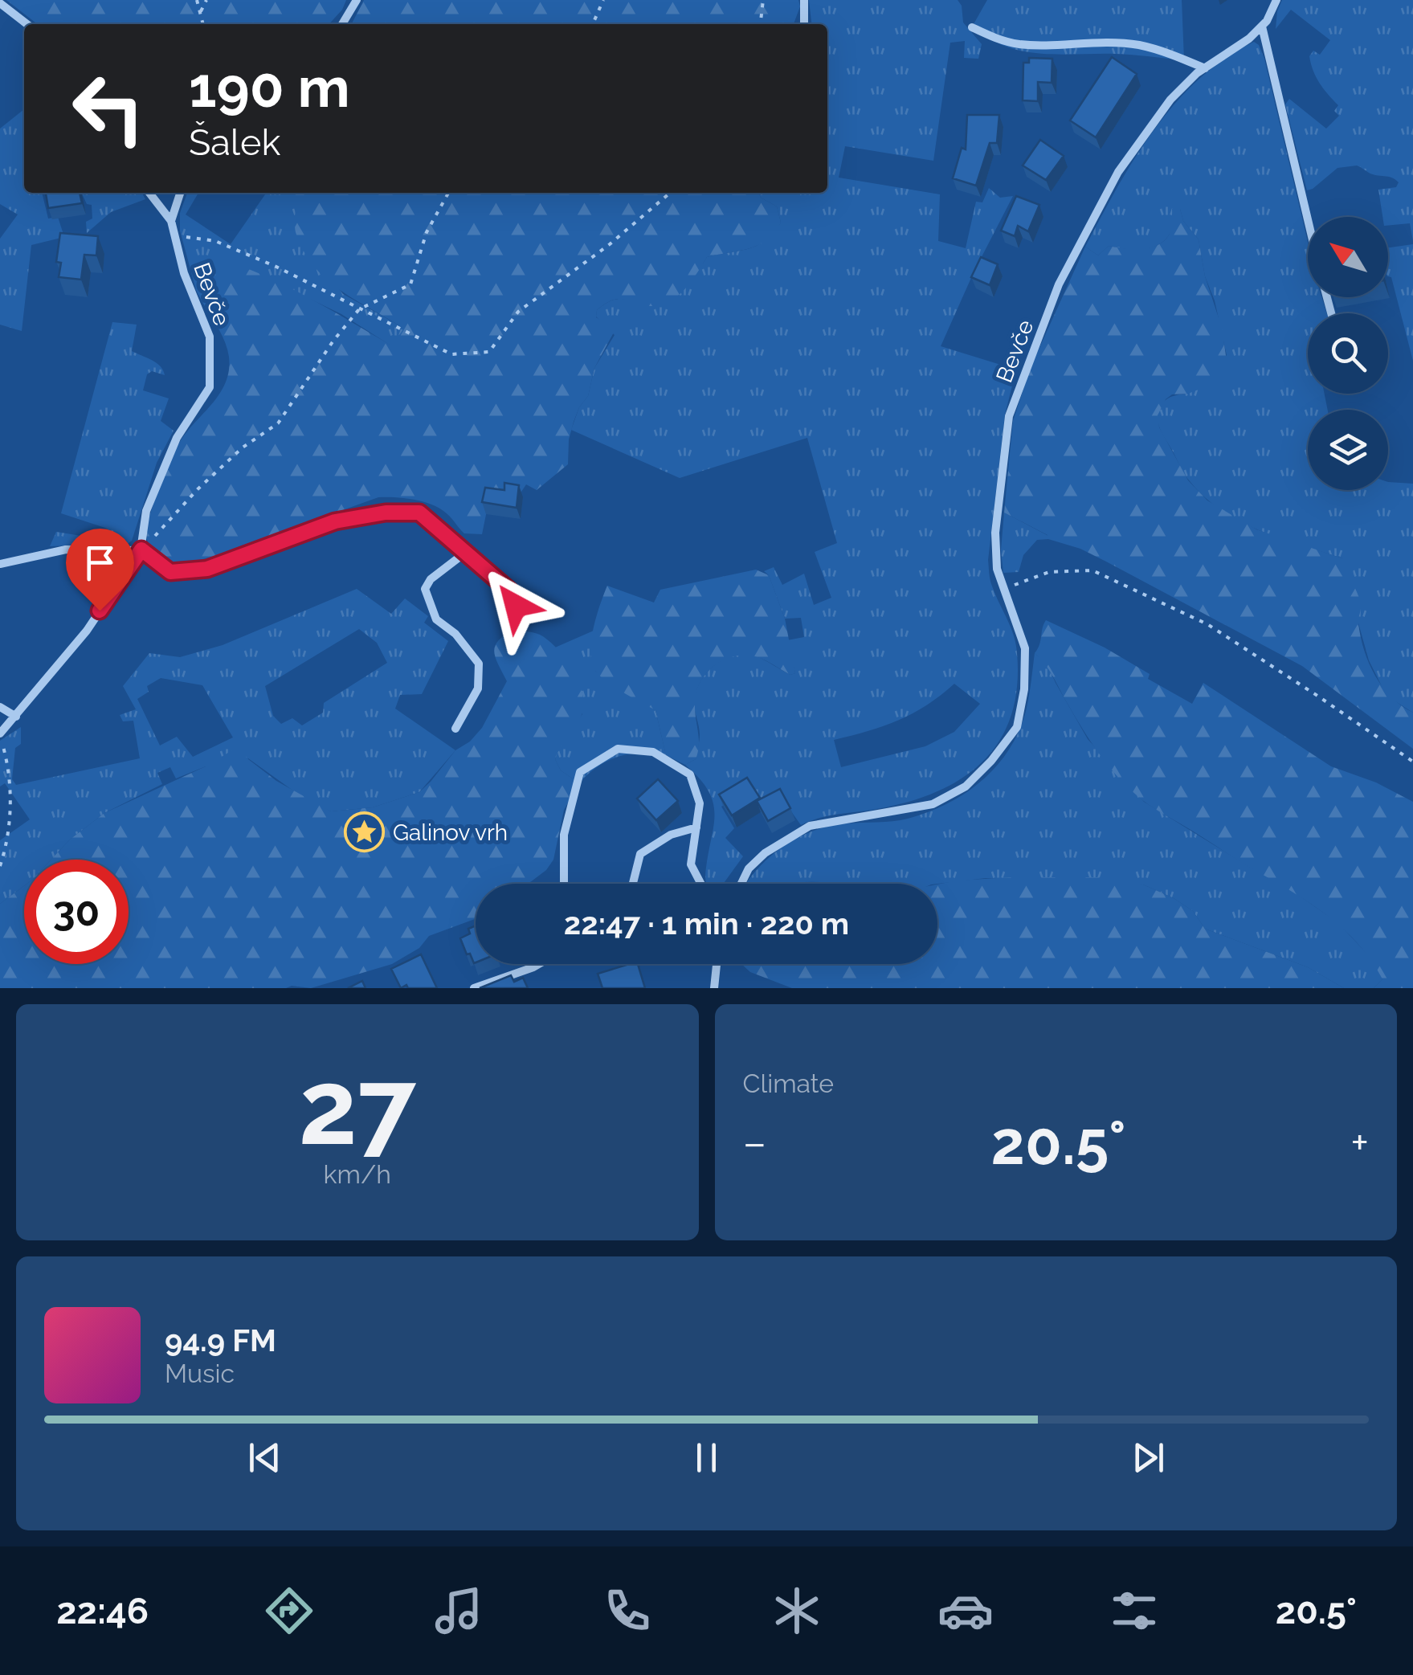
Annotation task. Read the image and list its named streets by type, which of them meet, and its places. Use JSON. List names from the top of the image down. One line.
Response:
{"streets":{"street":["Bevče"]},"places":{"place":["Galinov vrh"]},"north":"top left","page":{"turn":["190 m","Šalek"],"limit":"30","trip":"22:47 · 1 min · 220 m","tile":[["27","km/h"],"Climate"],"heat":["−","20.5°","+"],"song":["94.9 FM","Music"],"tabs":["22:46","20.5°"]}}
